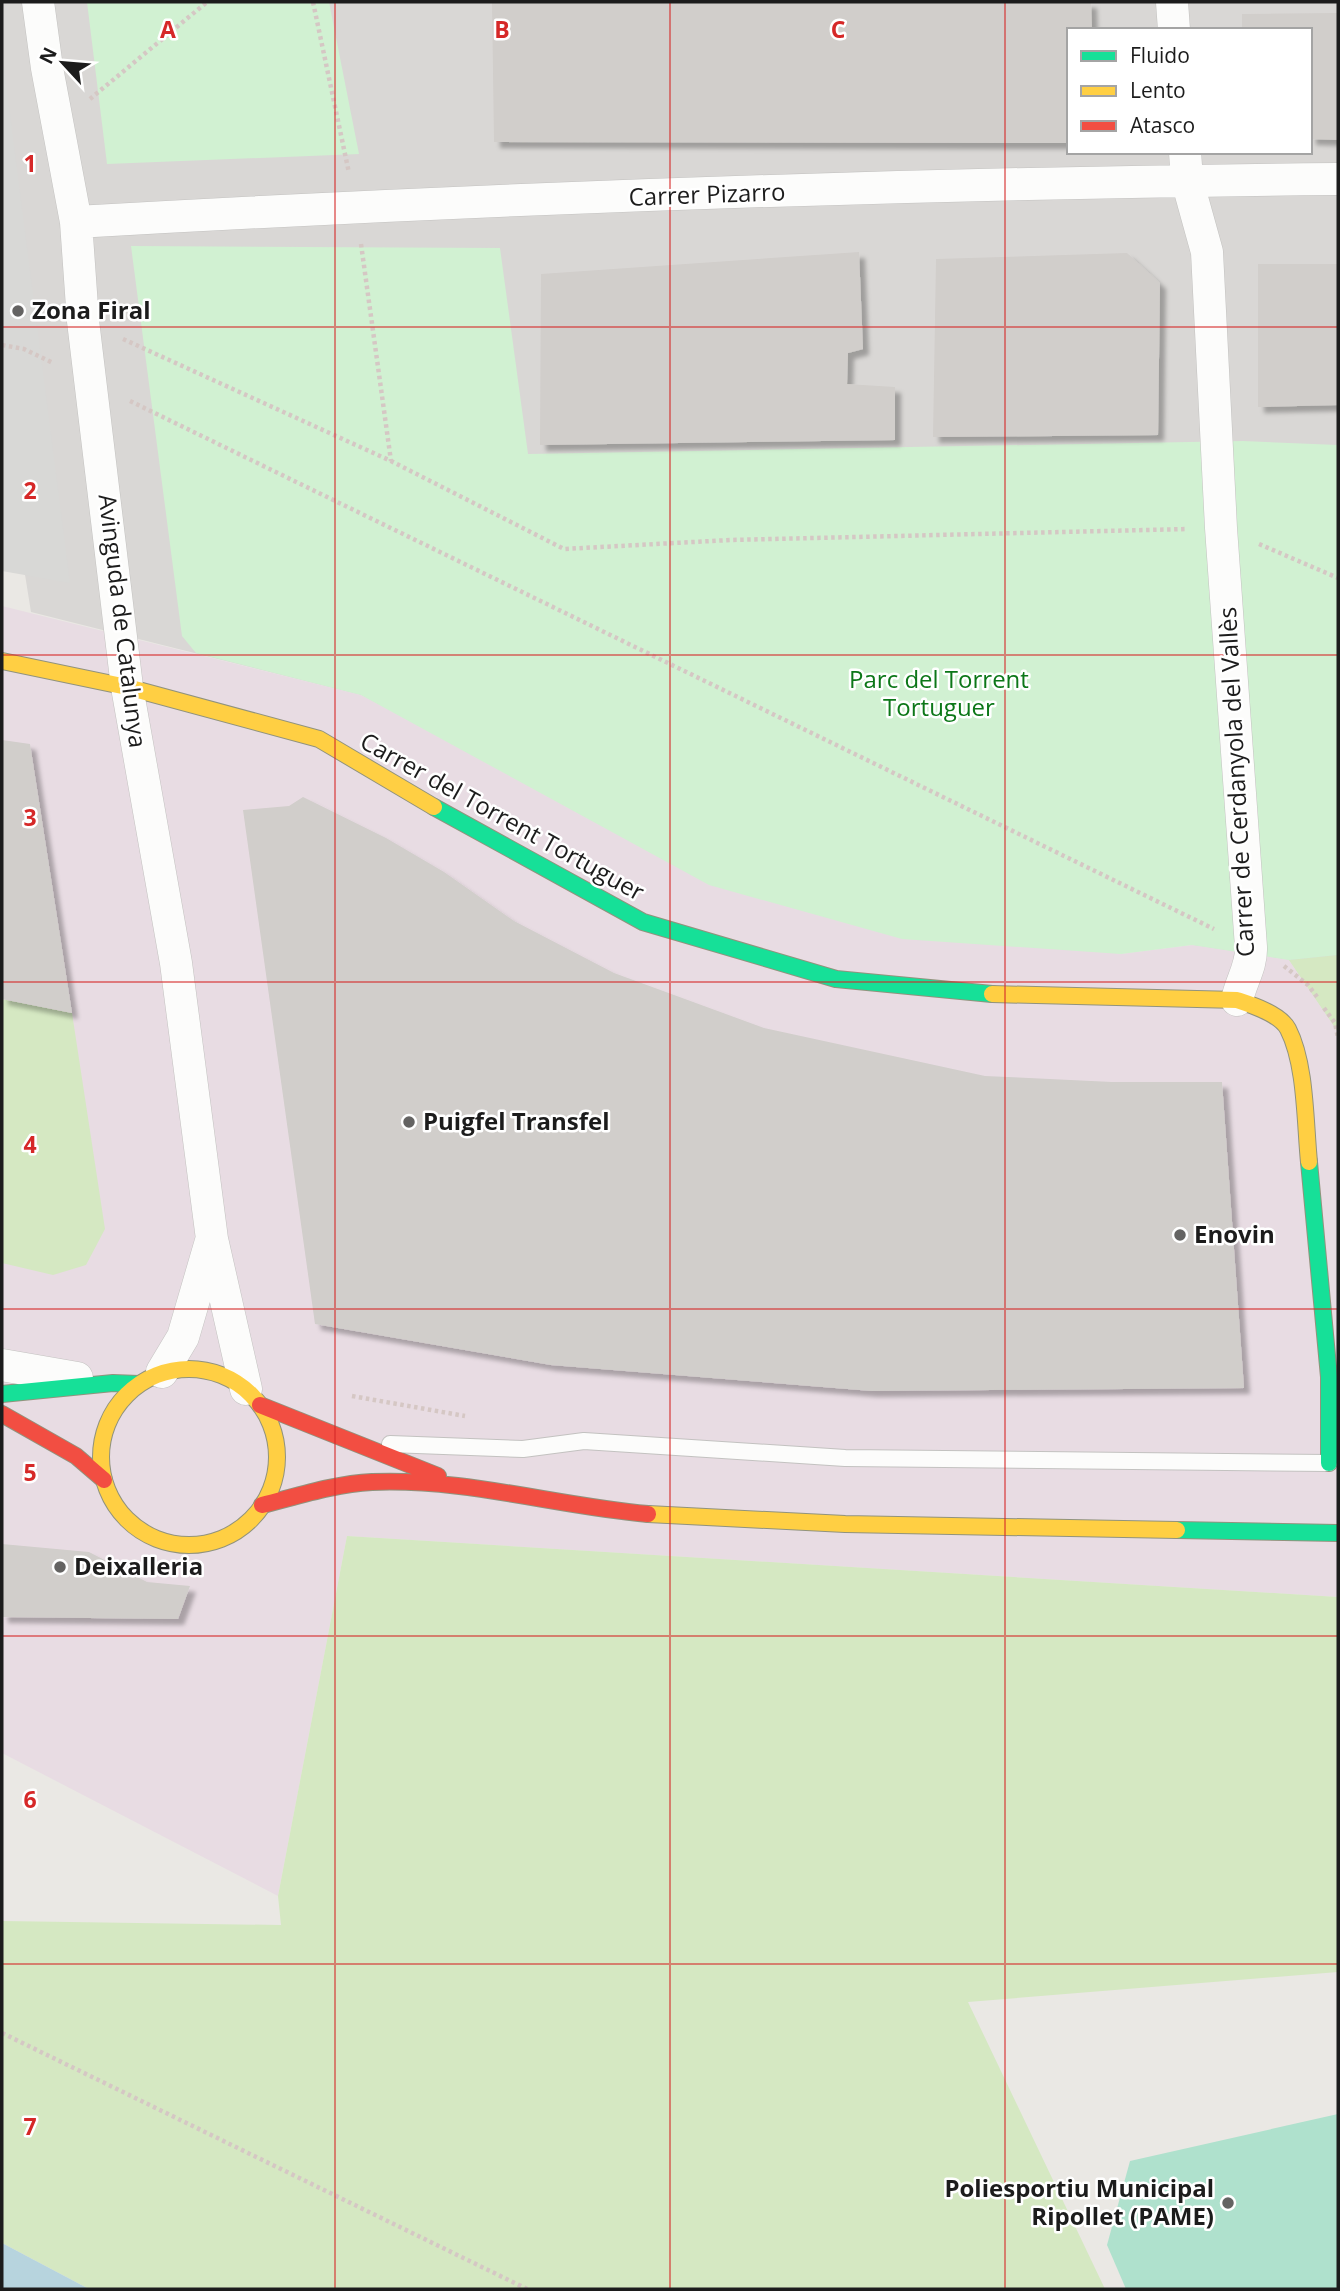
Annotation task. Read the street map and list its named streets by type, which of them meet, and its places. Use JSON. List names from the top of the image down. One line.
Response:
{"streets":{"main road":["Carrer del Torrent Tortuguer"],"street":["Carrer Pizarro","Avinguda de Catalunya","Carrer de Cerdanyola del Vallès"]},"crossings":[["Carrer Pizarro","Avinguda de Catalunya"],["Carrer Pizarro","Carrer de Cerdanyola del Vallès"],["Avinguda de Catalunya","Carrer del Torrent Tortuguer"],["Carrer de Cerdanyola del Vallès","Carrer del Torrent Tortuguer"]],"parks":["Parc del Torrent Tortuguer"],"places":["Zona Firal","Puigfel Transfel","Enovin","Deixalleria","Poliesportiu Municipal Ripollet (PAME)"],"legend":["Fluido","Lento","Atasco"],"north":"top left","grid":{"columns":["A","B","C"],"rows":["1","2","3","4","5","6","7"]}}
